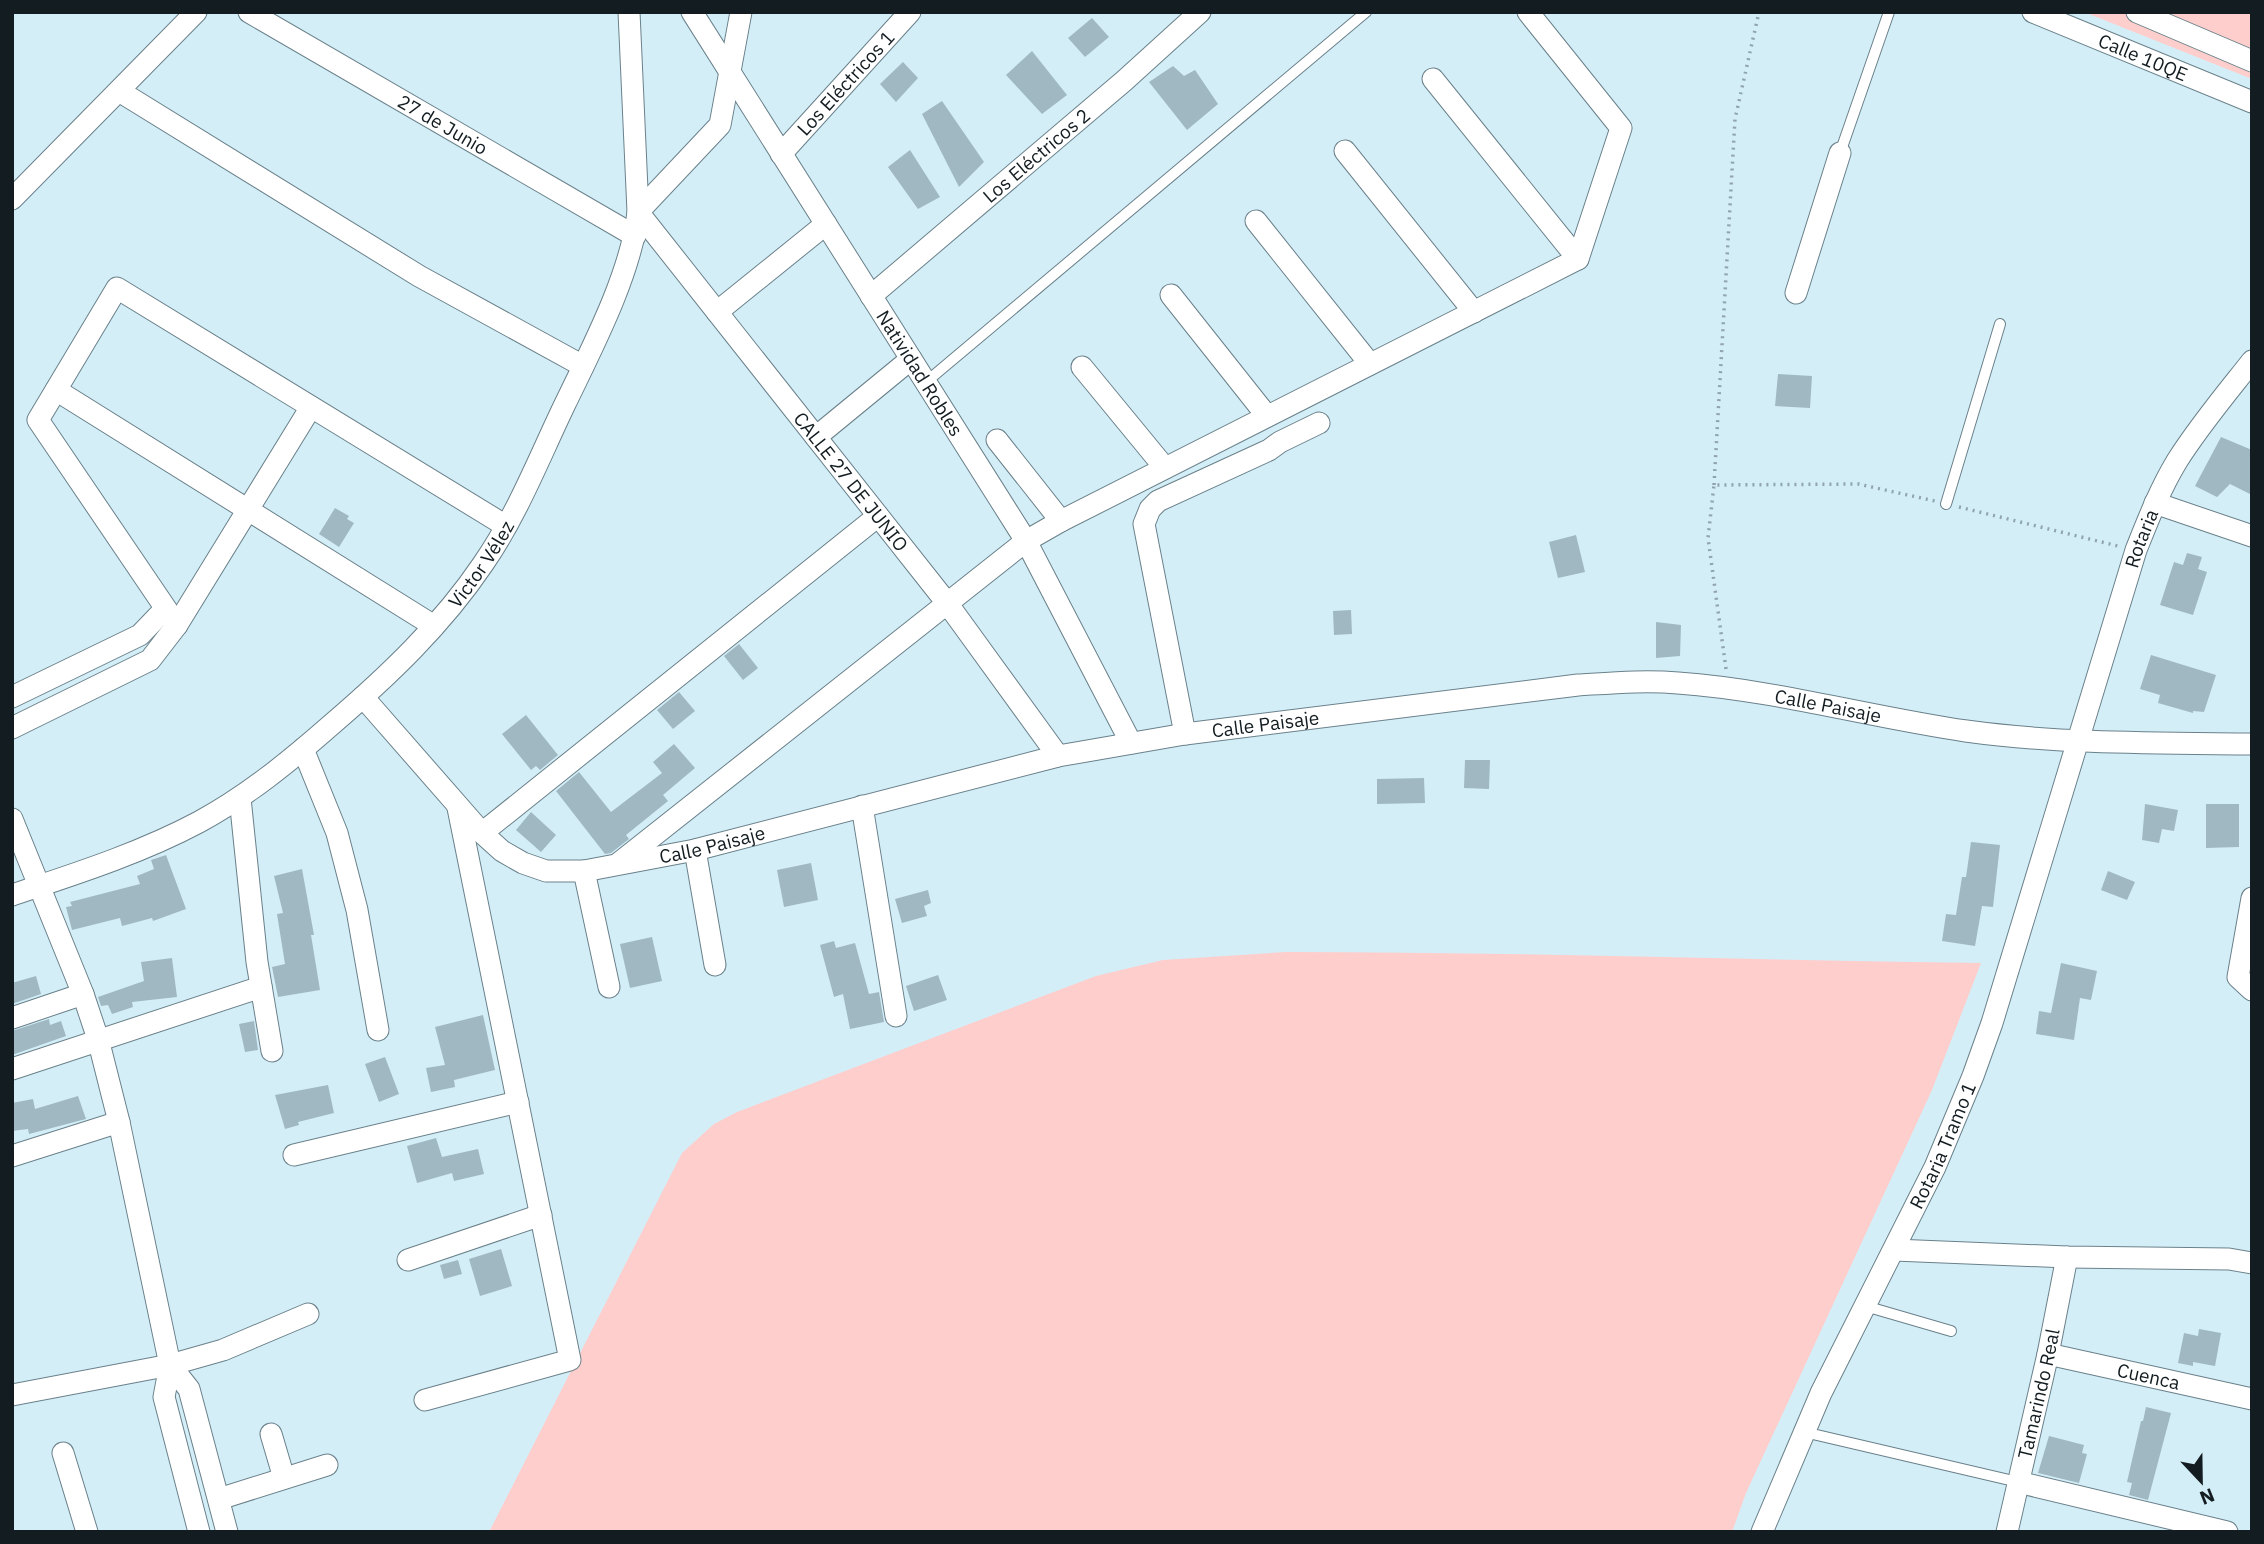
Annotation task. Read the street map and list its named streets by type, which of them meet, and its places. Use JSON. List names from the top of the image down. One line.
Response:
{"streets":{"street":["Calle 10QE","Los Eléctricos 1","27 de Junio","Los Eléctricos 2","Natividad Robles","CALLE 27 DE JUNIO","Rotaria","Victor Vélez","Calle Paisaje","Rotaria Tramo 1","Cuenca","Tamarindo Real"]},"crossings":[["Los Eléctricos 1","Natividad Robles"],["27 de Junio","Victor Vélez"],["Los Eléctricos 2","Natividad Robles"],["Natividad Robles","Calle Paisaje"],["CALLE 27 DE JUNIO","Victor Vélez"],["CALLE 27 DE JUNIO","Calle Paisaje"],["Rotaria","Calle Paisaje"],["Rotaria","Rotaria Tramo 1"],["Victor Vélez","Calle Paisaje"],["Calle Paisaje","Rotaria Tramo 1"],["Cuenca","Tamarindo Real"]],"north":"bottom"}
